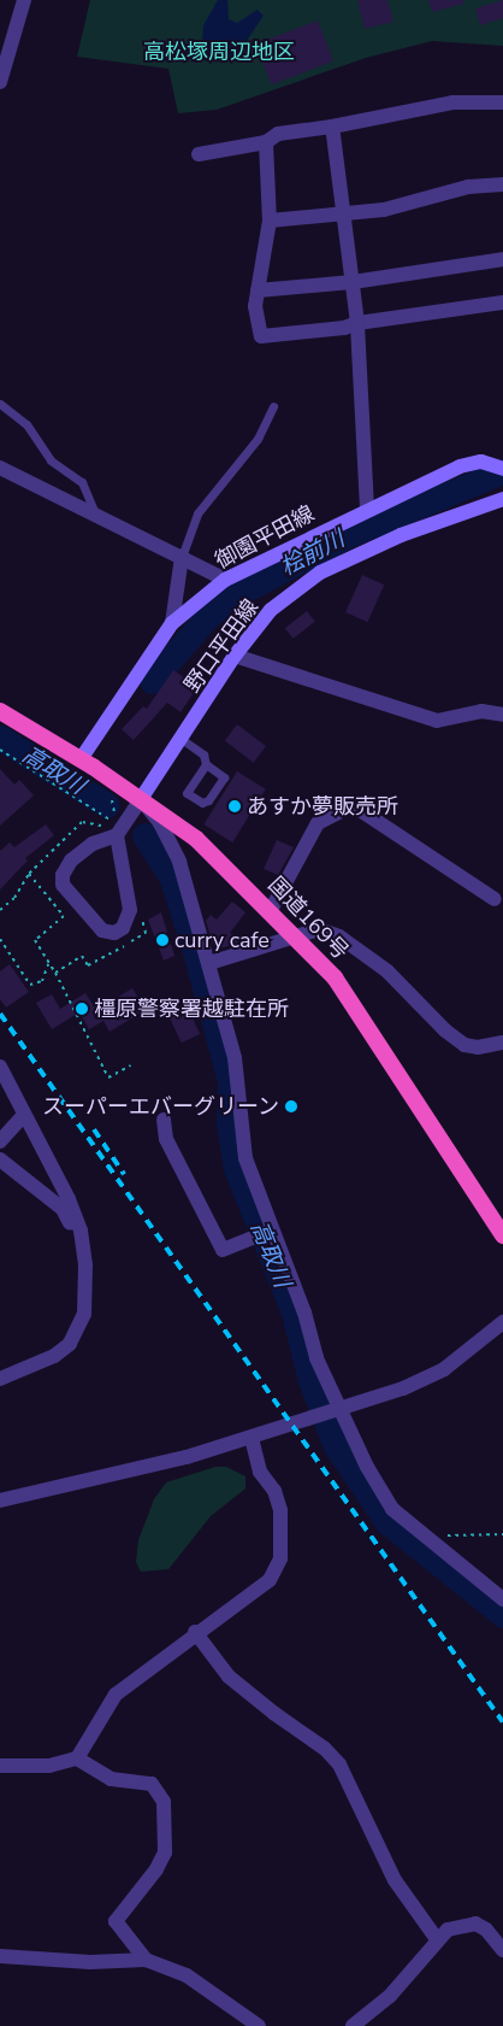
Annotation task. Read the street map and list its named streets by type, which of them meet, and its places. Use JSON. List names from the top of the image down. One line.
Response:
{"streets":{"highway":["国道169号"],"main road":["御園平田線","野口平田線"]},"crossings":[["御園平田線","国道169号"],["野口平田線","国道169号"]],"water":["桧前川","高取川"],"parks":["高松塚周辺地区"],"places":["あすか夢販売所","curry cafe","橿原警察署越駐在所","スーパーエバーグリーン"]}
